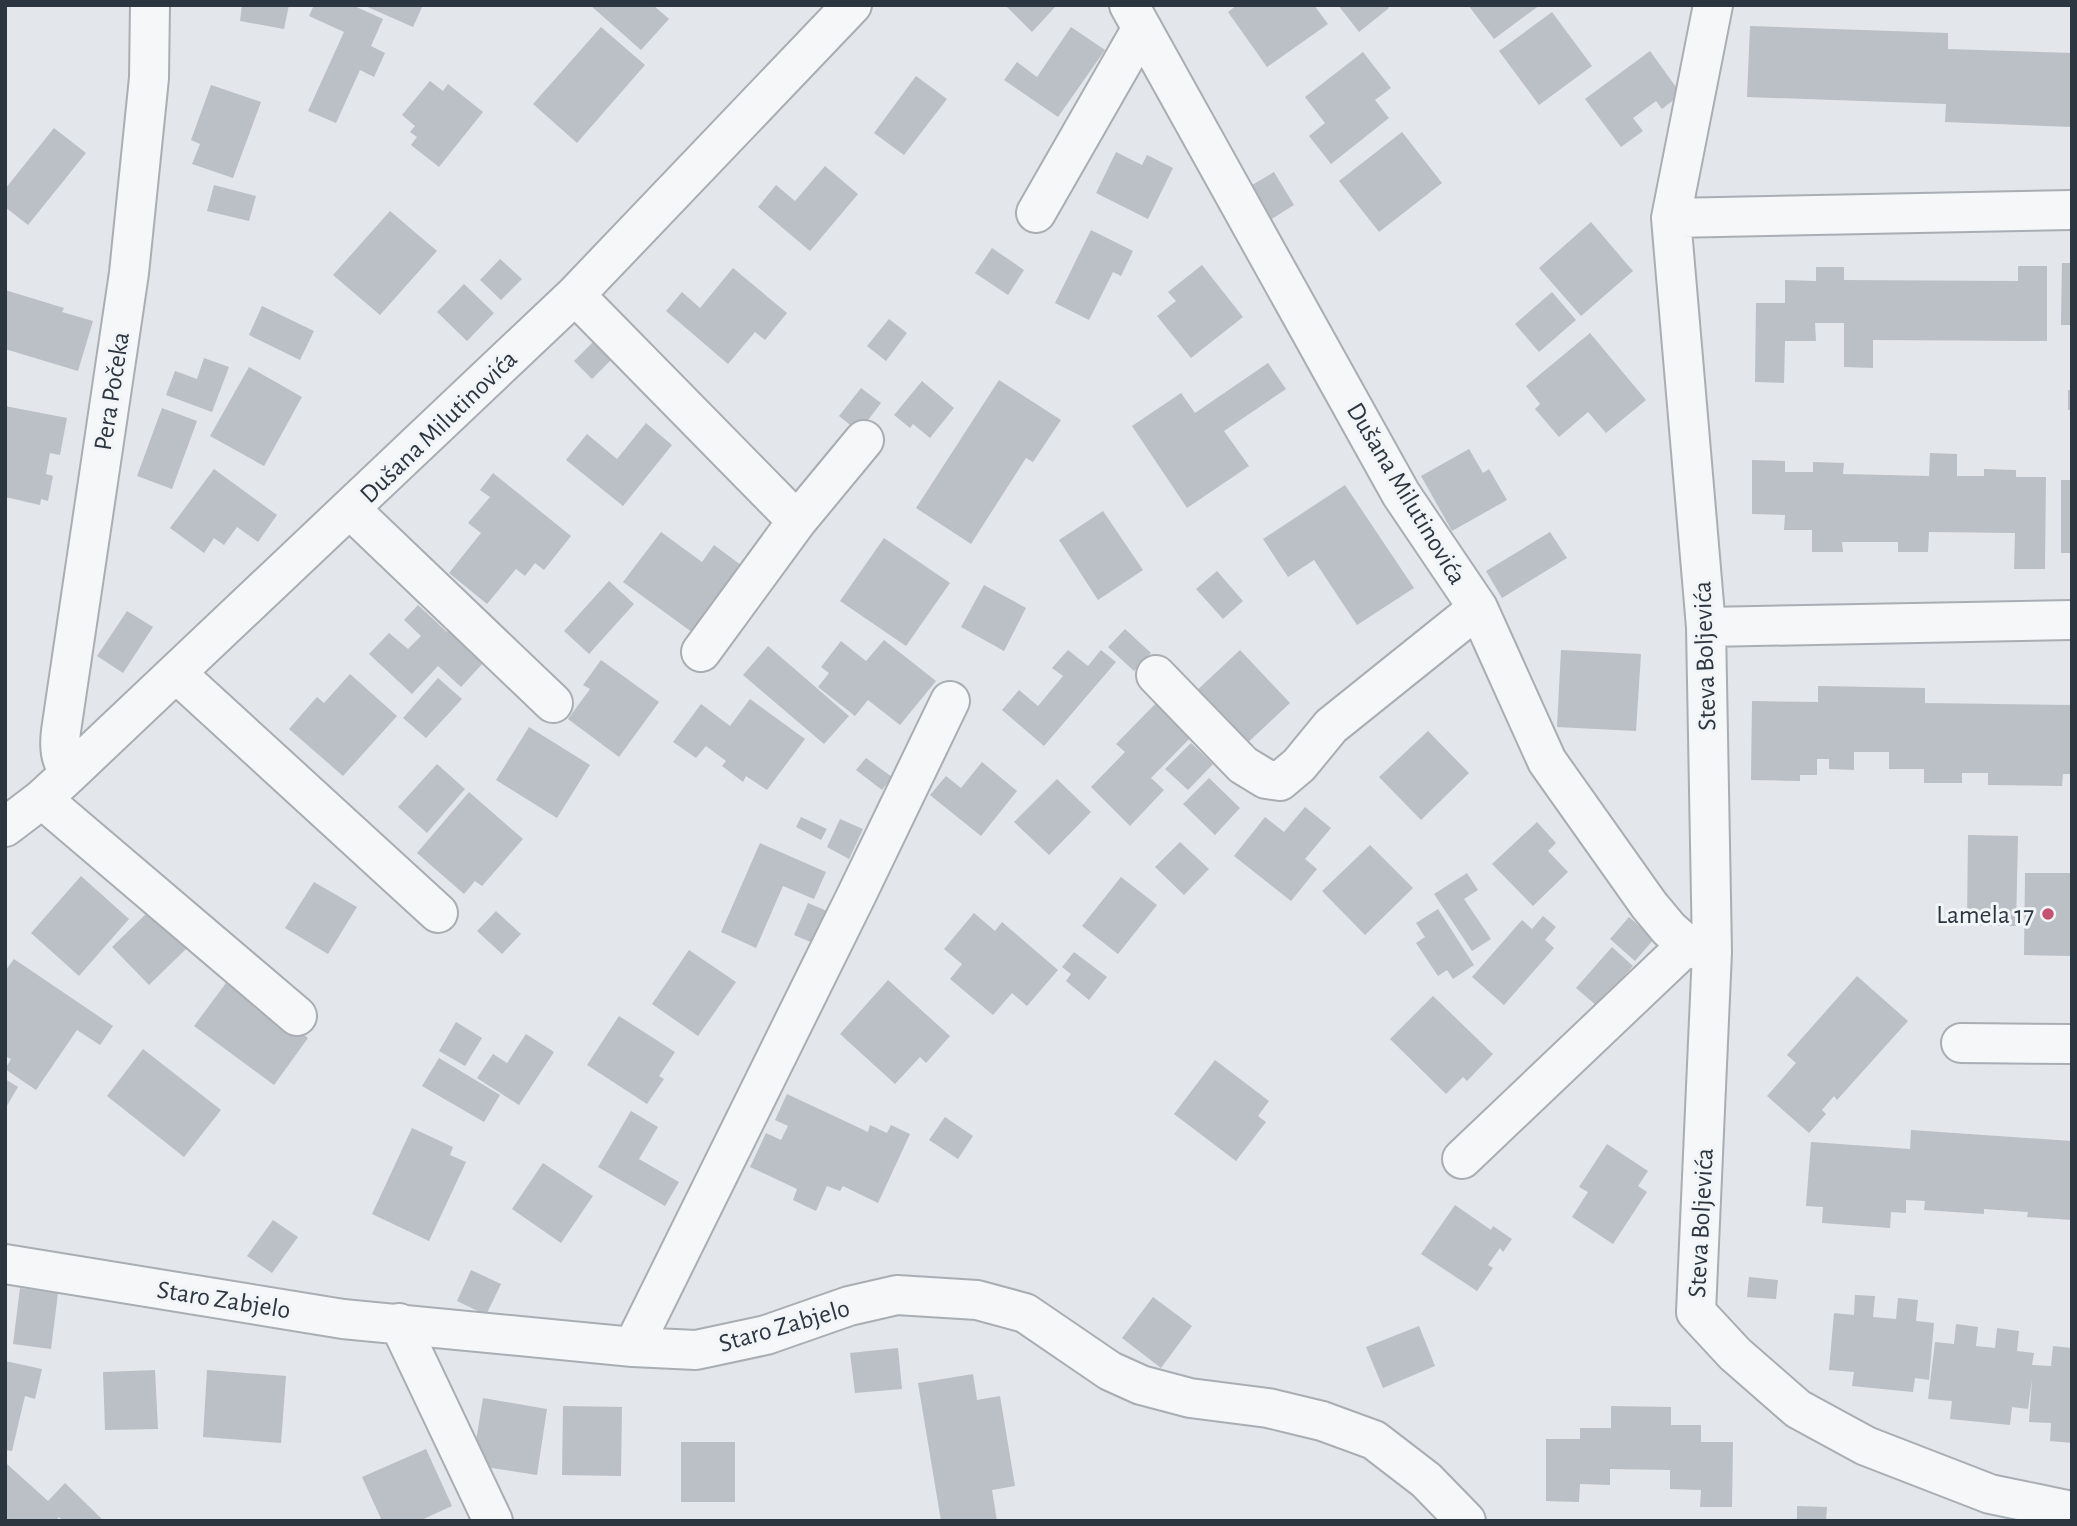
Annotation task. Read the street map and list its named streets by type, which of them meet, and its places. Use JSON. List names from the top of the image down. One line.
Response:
{"streets":{"street":["Pera Počeka","Dušana Milutinovića","Steva Boljevića","Staro Zabjelo"]},"crossings":[["Pera Počeka","Dušana Milutinovića"],["Dušana Milutinovića","Steva Boljevića"]],"places":["Lamela 17"]}
